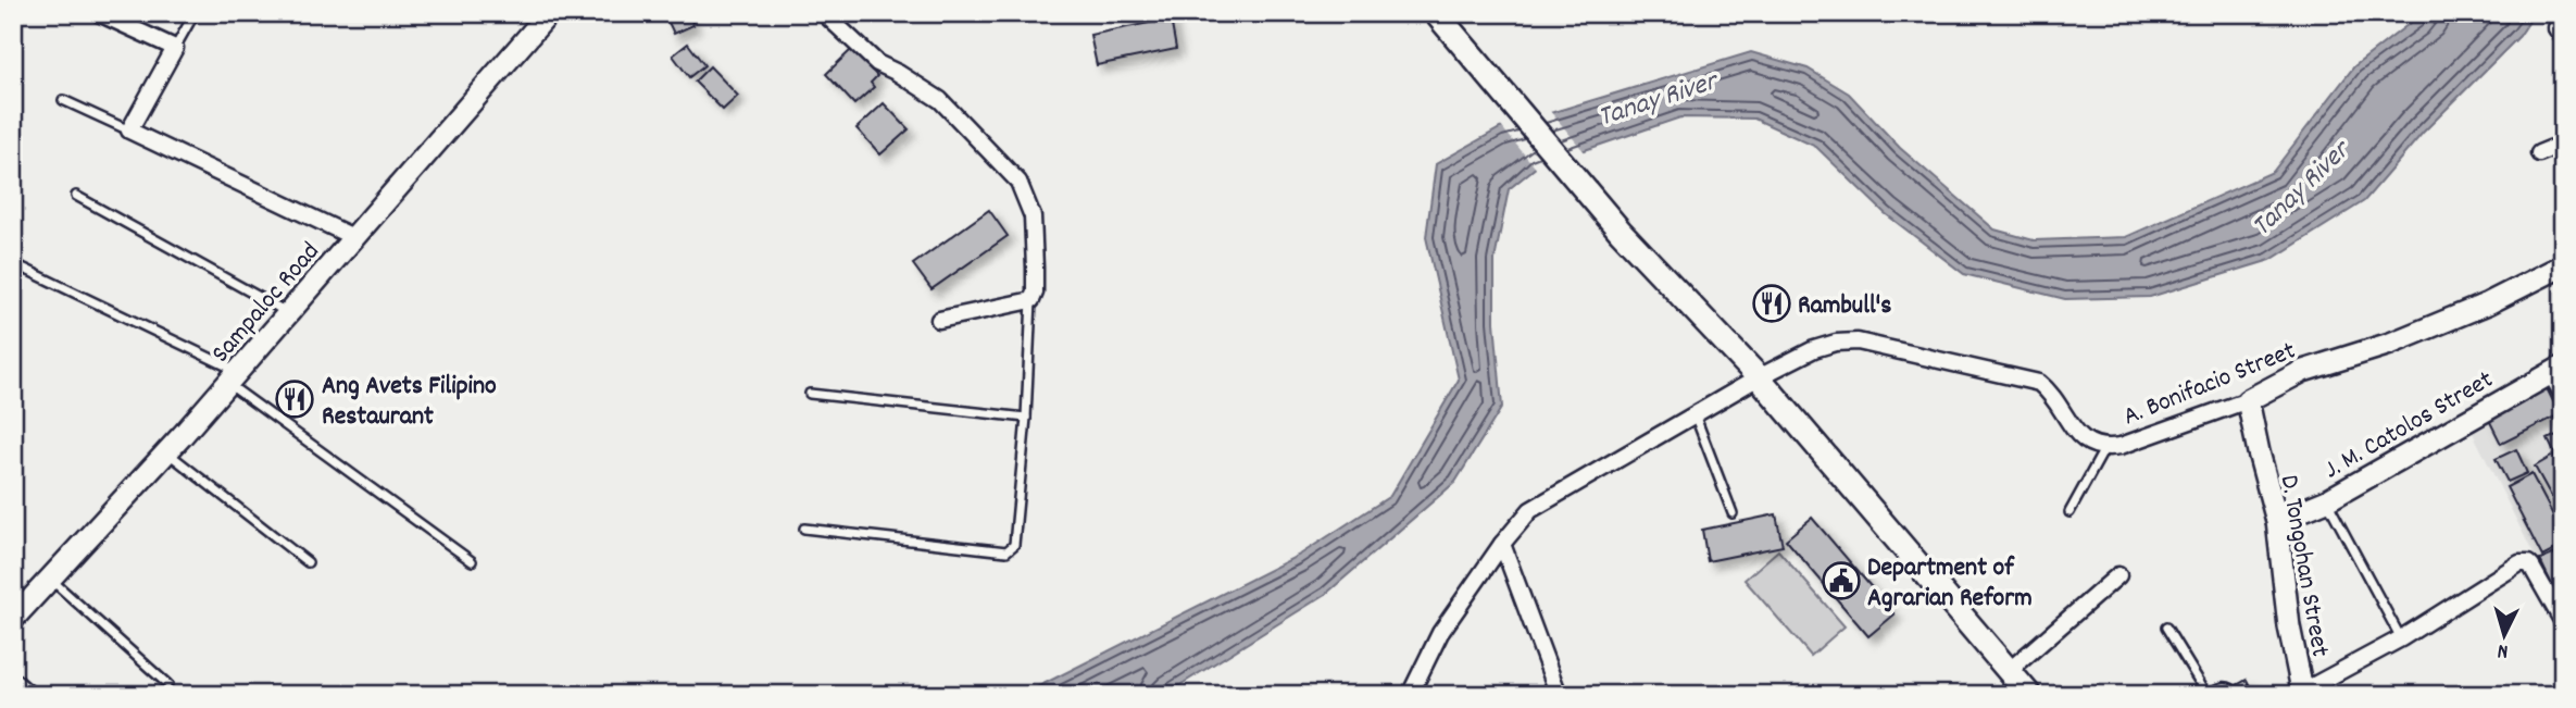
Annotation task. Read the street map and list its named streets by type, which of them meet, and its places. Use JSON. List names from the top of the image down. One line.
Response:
{"streets":{"street":["Sampaloc Road","A. Bonifacio Street","J. M. Catolos Street","D. Tongohan Street"]},"crossings":[["A. Bonifacio Street","D. Tongohan Street"],["J. M. Catolos Street","D. Tongohan Street"]],"water":["Tanay River"],"places":{"restaurant":["Rambull's","Ang Avets Filipino Restaurant"],"public building":["Department of Agrarian Reform"]},"north":"bottom"}
